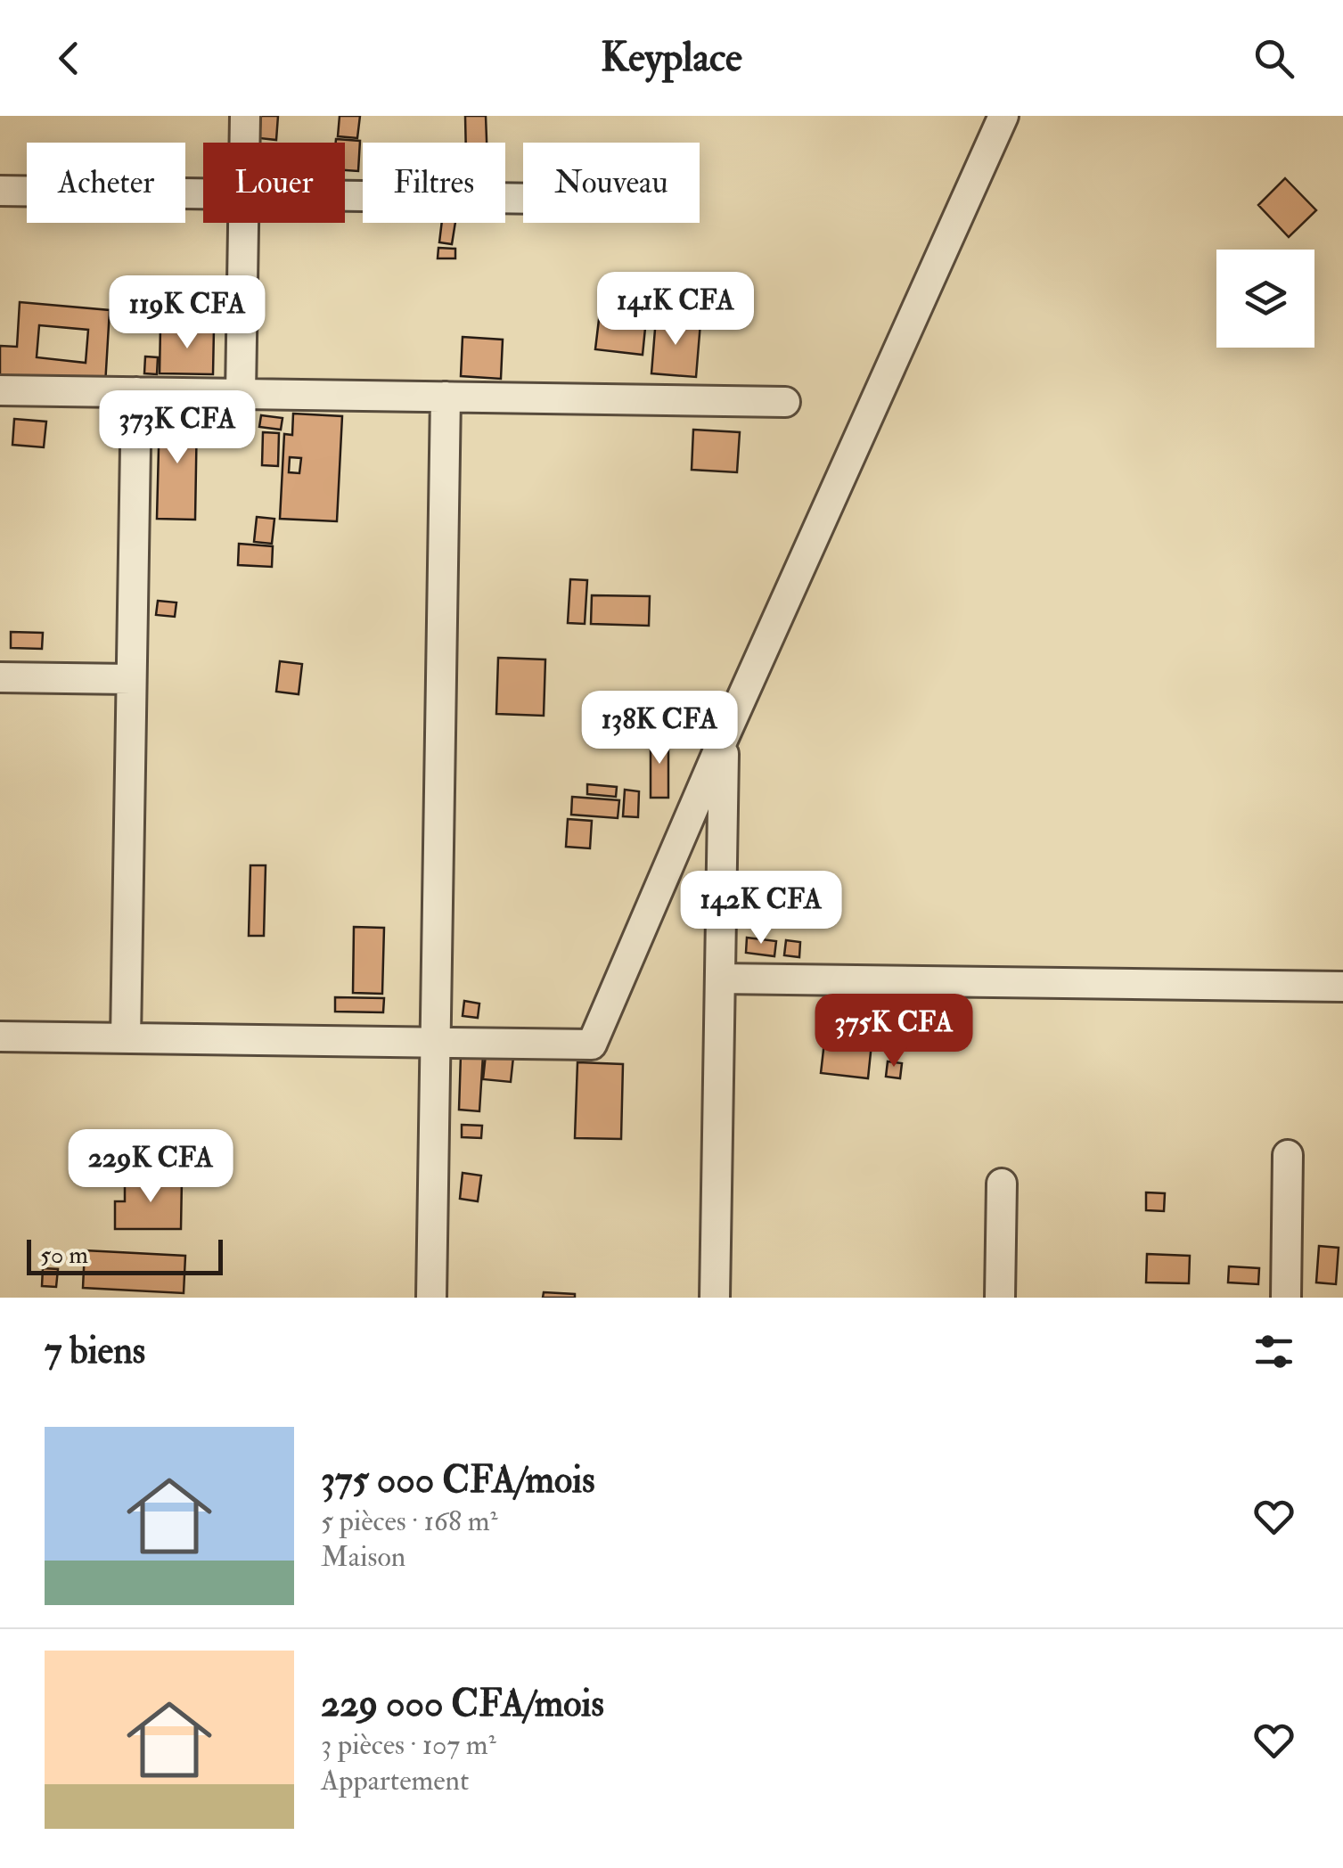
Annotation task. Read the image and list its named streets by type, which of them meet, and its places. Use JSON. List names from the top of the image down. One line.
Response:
{"scale_bar":"50 m","page":{"header":"Keyplace","chip":["Acheter","Louer","Filtres","Nouveau"],"price":["141K CFA","119K CFA","373K CFA","138K CFA","142K CFA","375K CFA","229K CFA"],"scale":"50 m","heading":"7 biens","list":[{"name":"375 000 CFA/mois","note":"5 pièces · 168 m² · Maison"},{"name":"229 000 CFA/mois","note":"3 pièces · 107 m² · Appartement"}]}}
